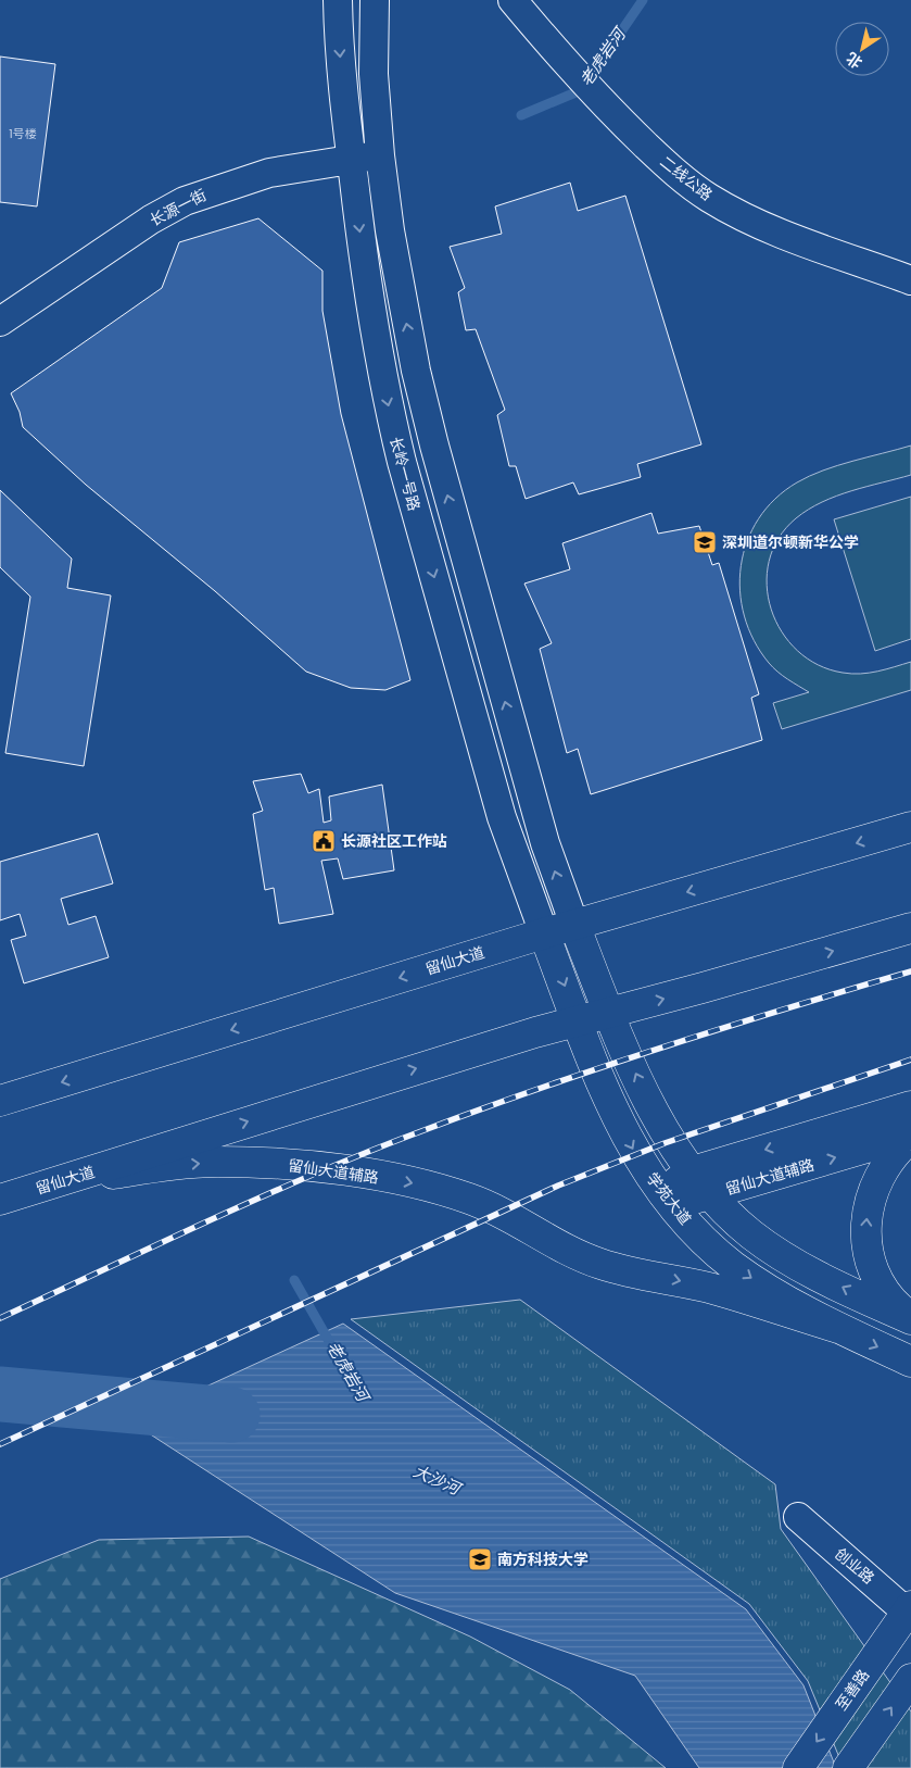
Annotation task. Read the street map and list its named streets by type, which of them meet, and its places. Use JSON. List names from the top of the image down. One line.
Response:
{"streets":{"main road":["留仙大道","留仙大道辅路","学苑大道","至善路"],"street":["二线公路","长源一街","长岭一号路","创业路"]},"crossings":[["长源一街","长岭一号路"],["长岭一号路","留仙大道"],["长岭一号路","学苑大道"],["留仙大道","留仙大道辅路"],["留仙大道","学苑大道"],["留仙大道辅路","学苑大道"],["创业路","至善路"]],"water":["老虎岩河","大沙河"],"places":{"school or university":["深圳道尔顿新华公学","南方科技大学"],"public building":["长源社区工作站"]},"house_numbers":["1号楼"],"north":"bottom left"}
